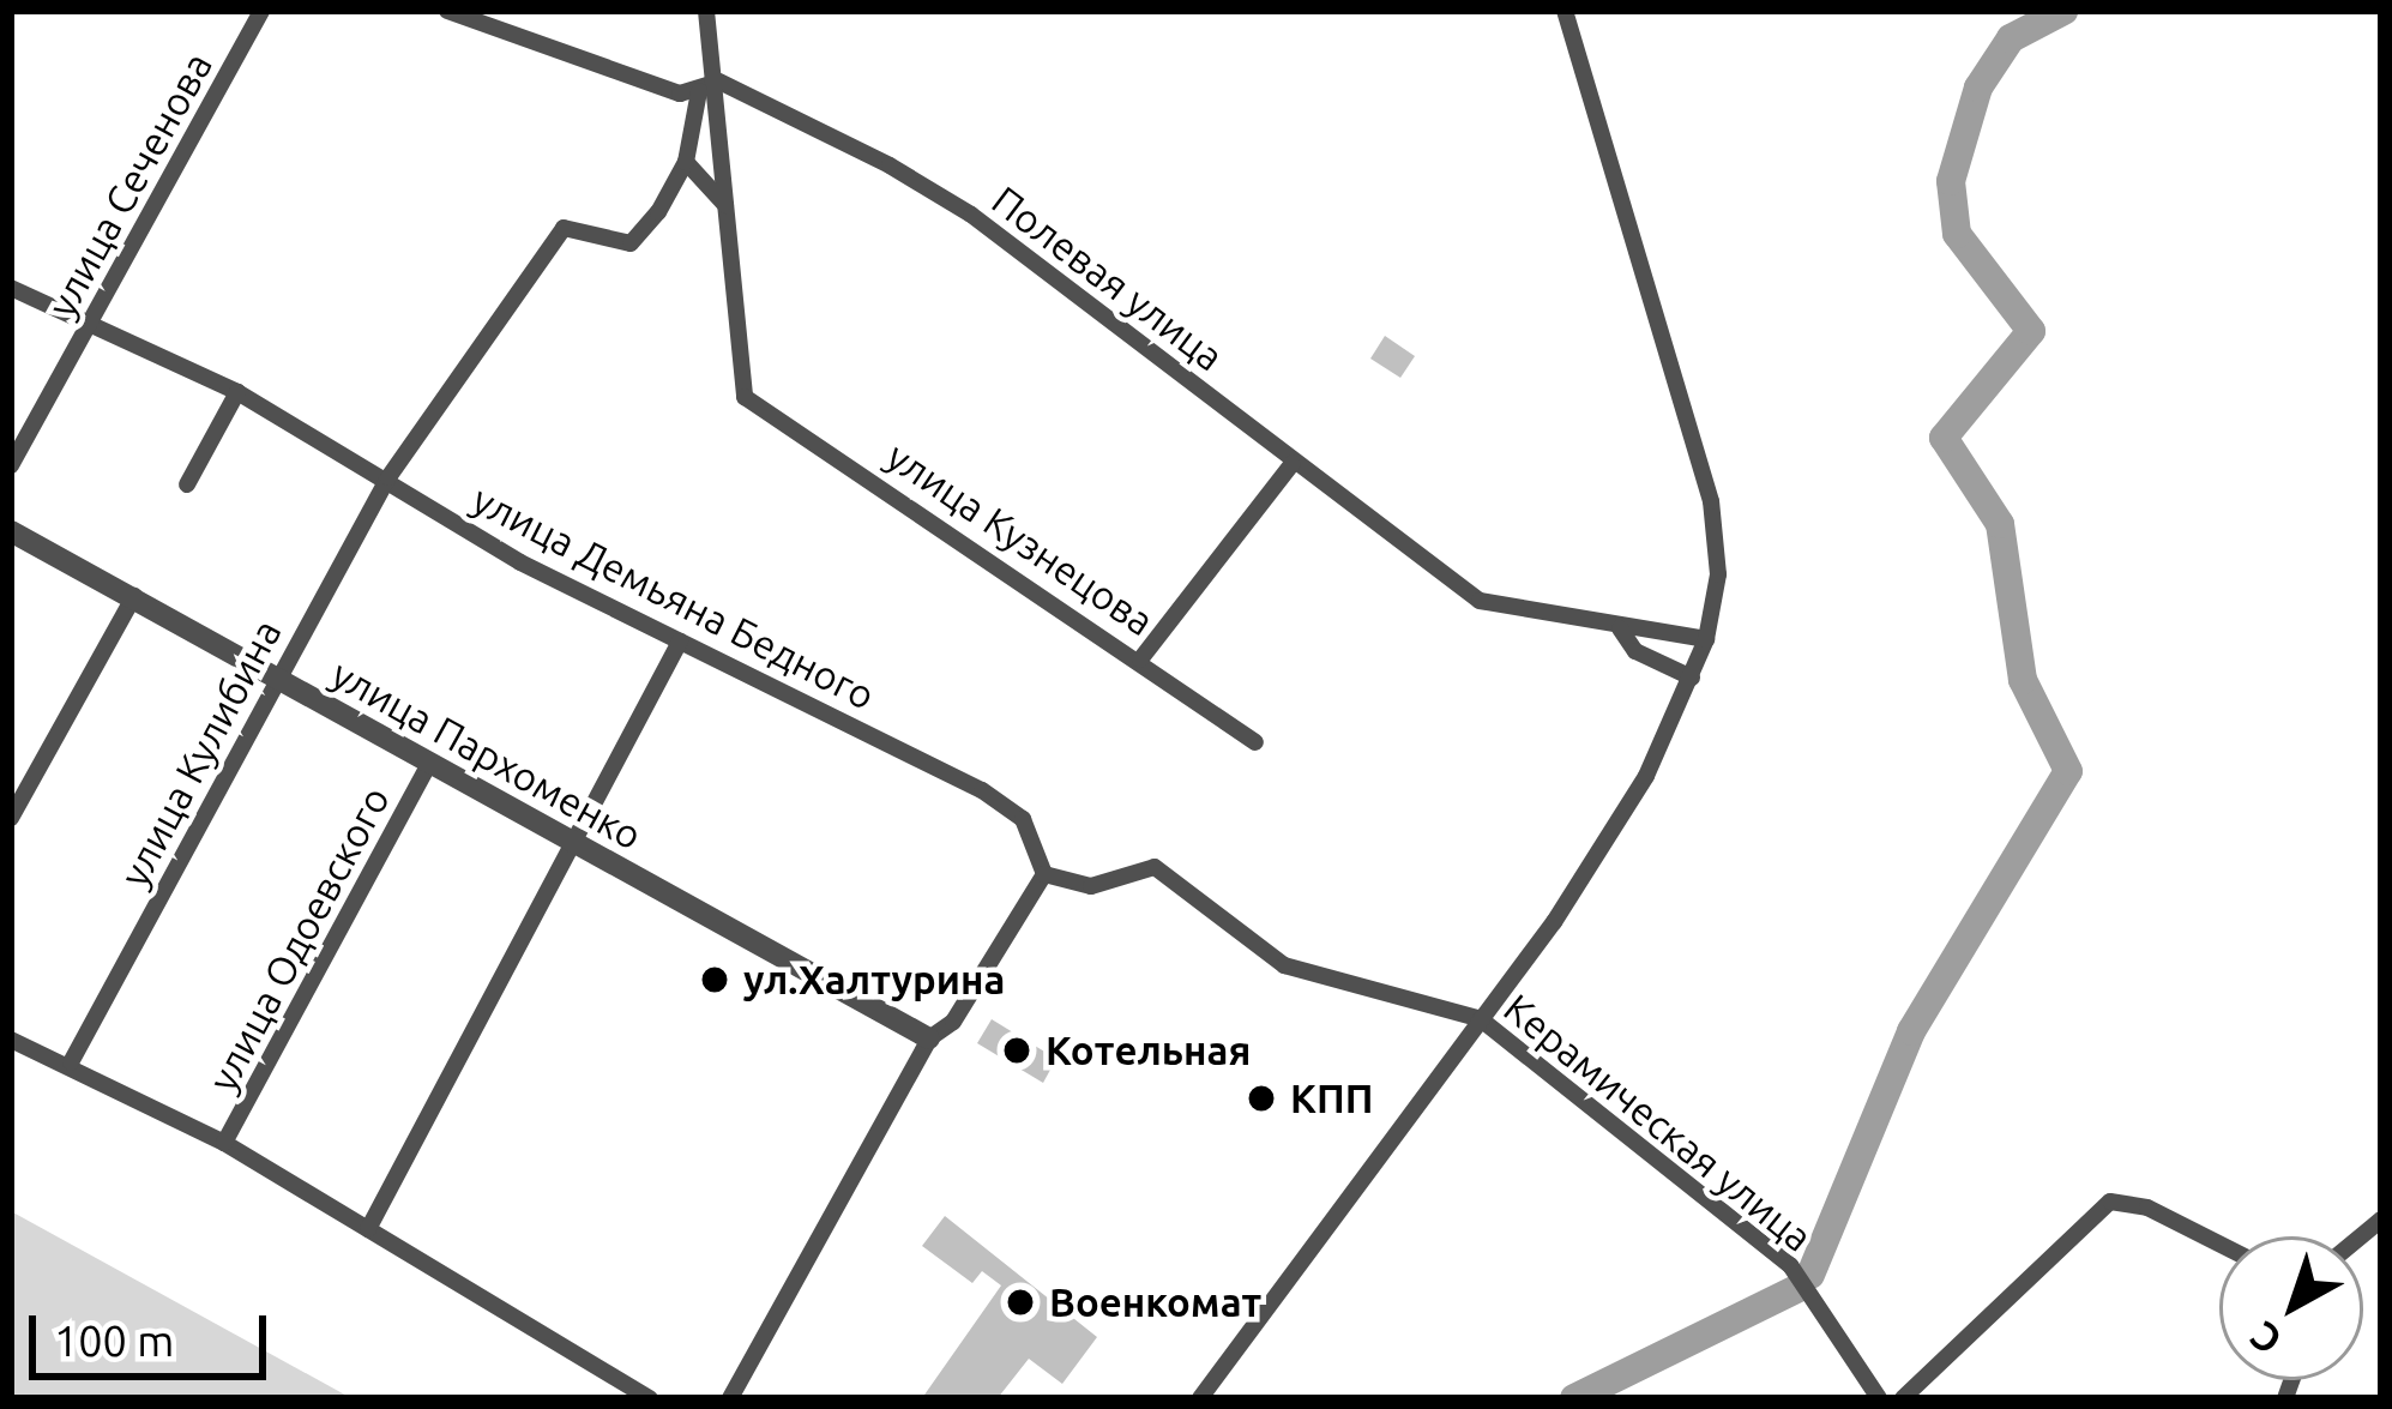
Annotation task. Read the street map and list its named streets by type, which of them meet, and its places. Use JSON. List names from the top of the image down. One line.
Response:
{"streets":{"street":["улица Сеченова","Полевая улица","улица Кузнецова","улица Демьяна Бедного","улица Кулибина","улица Пархоменко","улица Одоевского","Керамическая улица"]},"crossings":[["улица Сеченова","улица Демьяна Бедного"],["улица Демьяна Бедного","улица Кулибина"],["улица Демьяна Бедного","Керамическая улица"],["улица Кулибина","улица Пархоменко"],["улица Пархоменко","улица Одоевского"]],"places":["ул.Халтурина","Котельная","КПП","Военкомат"],"scale_bar":"100 m","north":"bottom left"}
